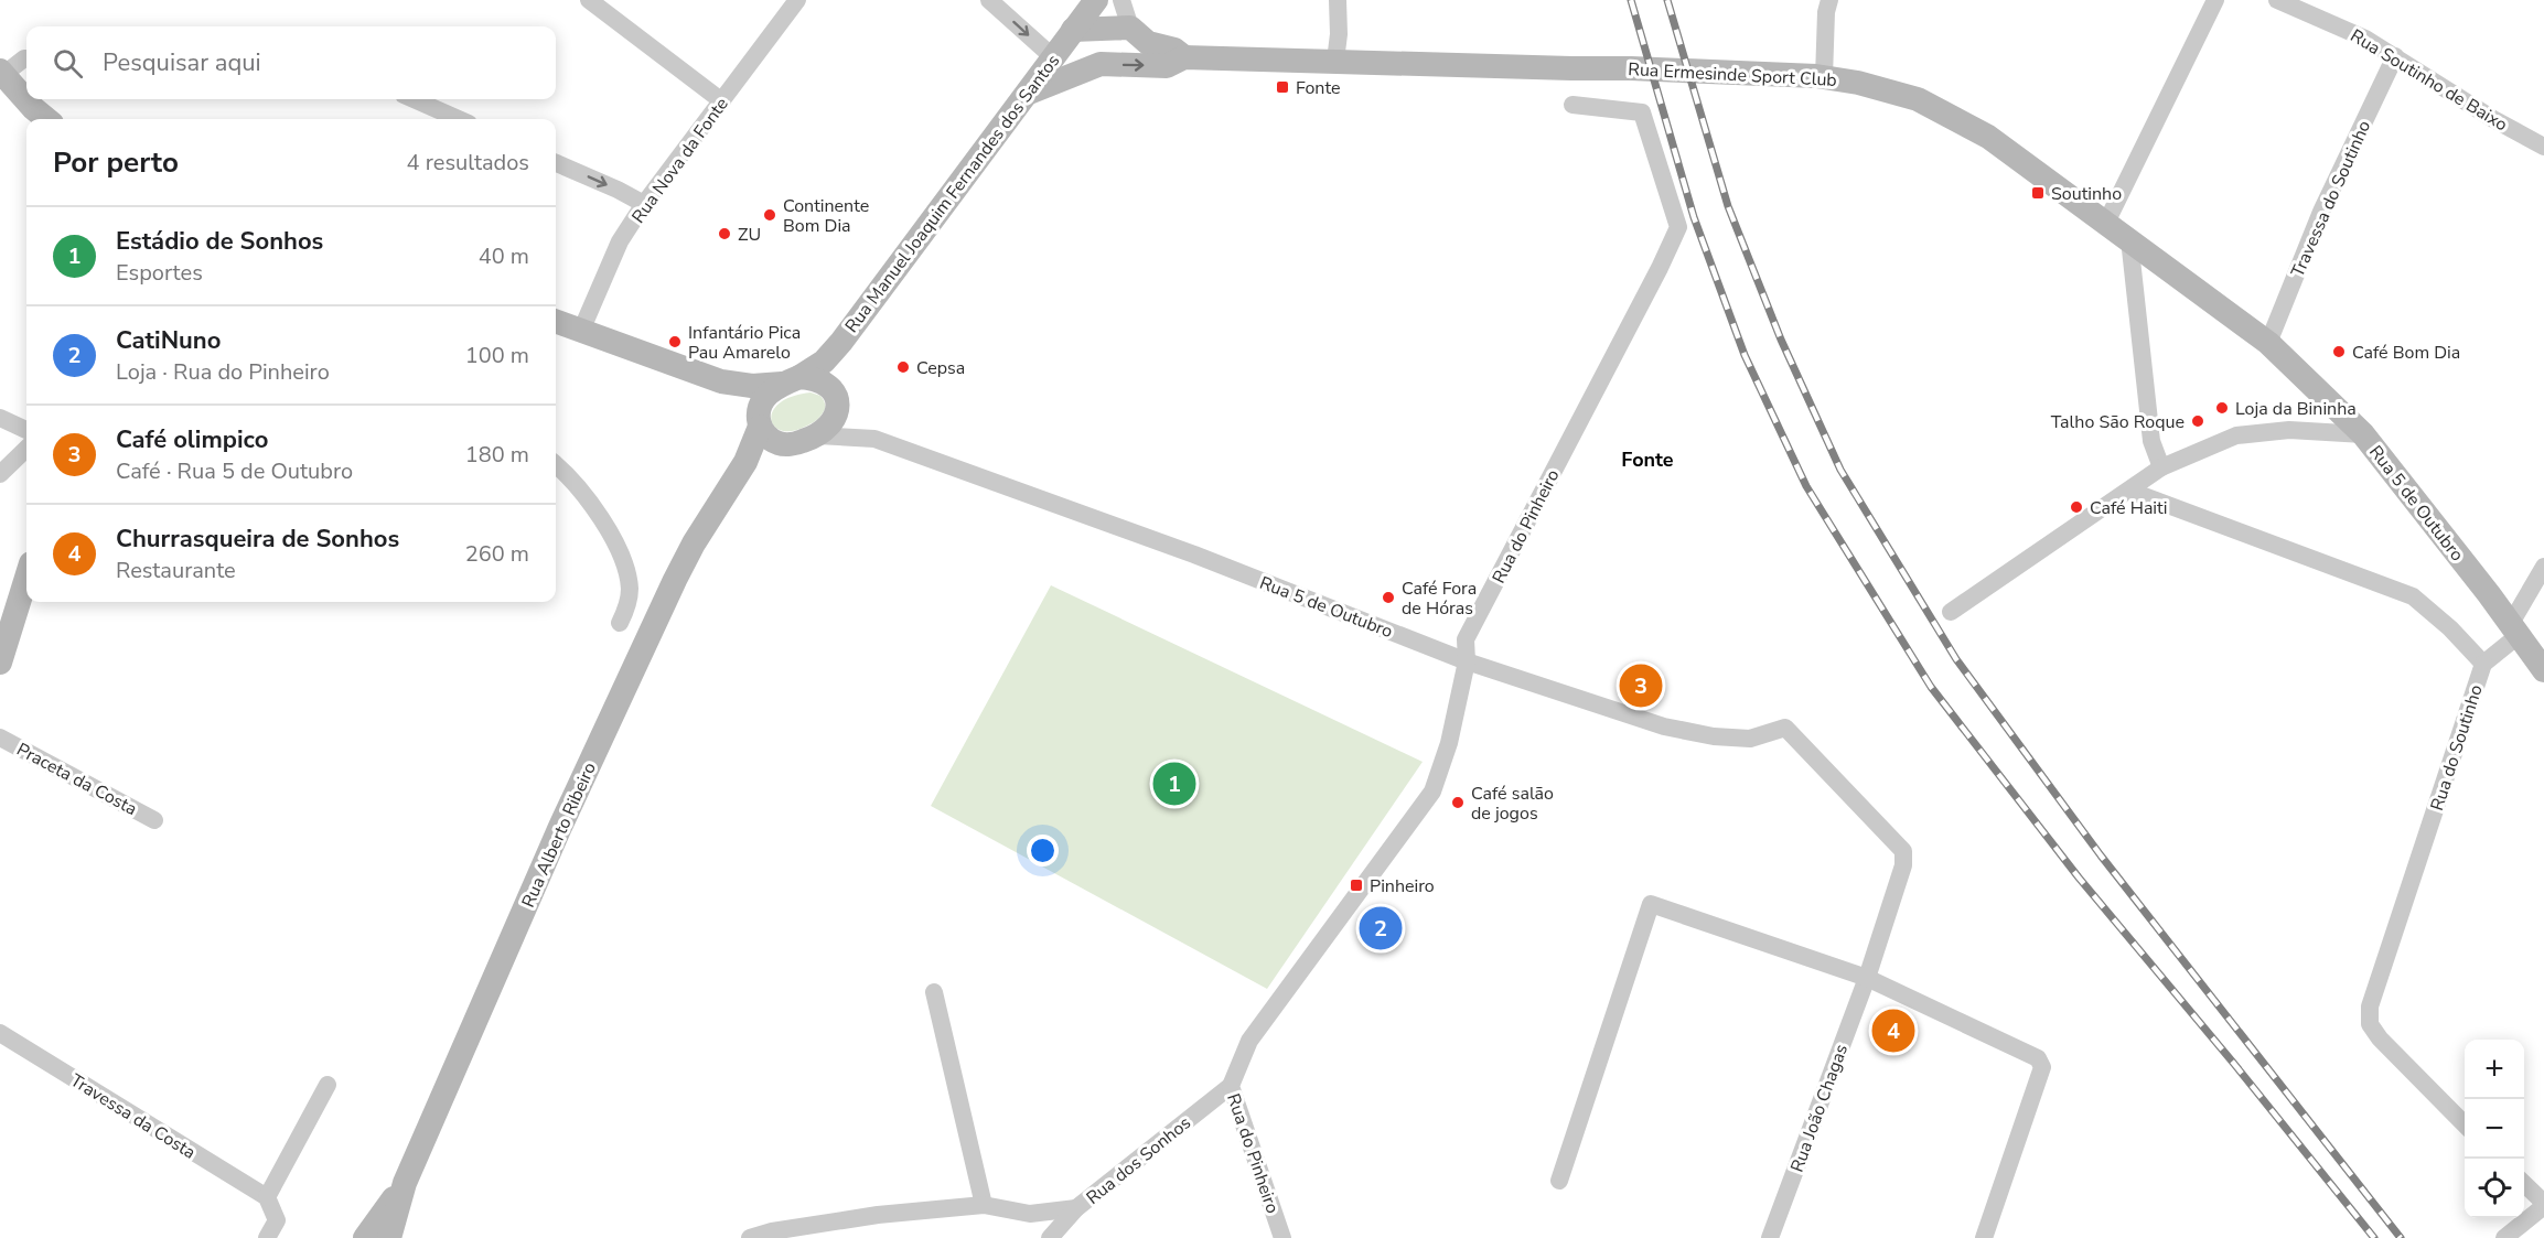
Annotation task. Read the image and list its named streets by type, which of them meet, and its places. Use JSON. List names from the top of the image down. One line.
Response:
{"streets":{"main road":["Rua Ermesinde Sport Club","Rua Manuel Joaquim Fernandes dos Santos","Rua 5 de Outubro","Rua Alberto Ribeiro"],"street":["Rua Soutinho de Baixo","Rua Nova da Fonte","Travessa do Soutinho","Rua do Pinheiro","Rua do Soutinho","Praceta da Costa","Rua João Chagas","Travessa da Costa","Rua dos Sonhos"]},"crossings":[["Rua Ermesinde Sport Club","Rua Manuel Joaquim Fernandes dos Santos"],["Rua Ermesinde Sport Club","Travessa do Soutinho"],["Rua Ermesinde Sport Club","Rua 5 de Outubro"],["Rua Soutinho de Baixo","Travessa do Soutinho"],["Rua Manuel Joaquim Fernandes dos Santos","Rua 5 de Outubro"],["Rua Manuel Joaquim Fernandes dos Santos","Rua Alberto Ribeiro"],["Rua 5 de Outubro","Rua do Pinheiro"],["Rua 5 de Outubro","Rua do Soutinho"],["Rua 5 de Outubro","Rua Alberto Ribeiro"],["Rua 5 de Outubro","Rua João Chagas"],["Rua do Pinheiro","Rua dos Sonhos"]],"districts":["Fonte"],"places":{"transit":["Fonte","Soutinho","Pinheiro"],"other":["Continente Bom Dia","ZU","Infantário Pica Pau Amarelo","Café Bom Dia","Cepsa","Loja da Bininha","Talho São Roque","Café Haiti","Café Fora de Hóras","Café salão de jogos"]},"page":{"search":"Pesquisar aqui","heading":["Por perto","4 resultados"],"list":[{"mark":"1","name":"Estádio de Sonhos","note":"Esportes","value":"40 m"},{"mark":"2","name":"CatiNuno","note":"Loja · Rua do Pinheiro","value":"100 m"},{"mark":"3","name":"Café olimpico","note":"Café · Rua 5 de Outubro","value":"180 m"},{"mark":"4","name":"Churrasqueira de Sonhos","note":"Restaurante","value":"260 m"}],"pins":["3","1","2","4"],"map_buttons":["+","−"]}}
